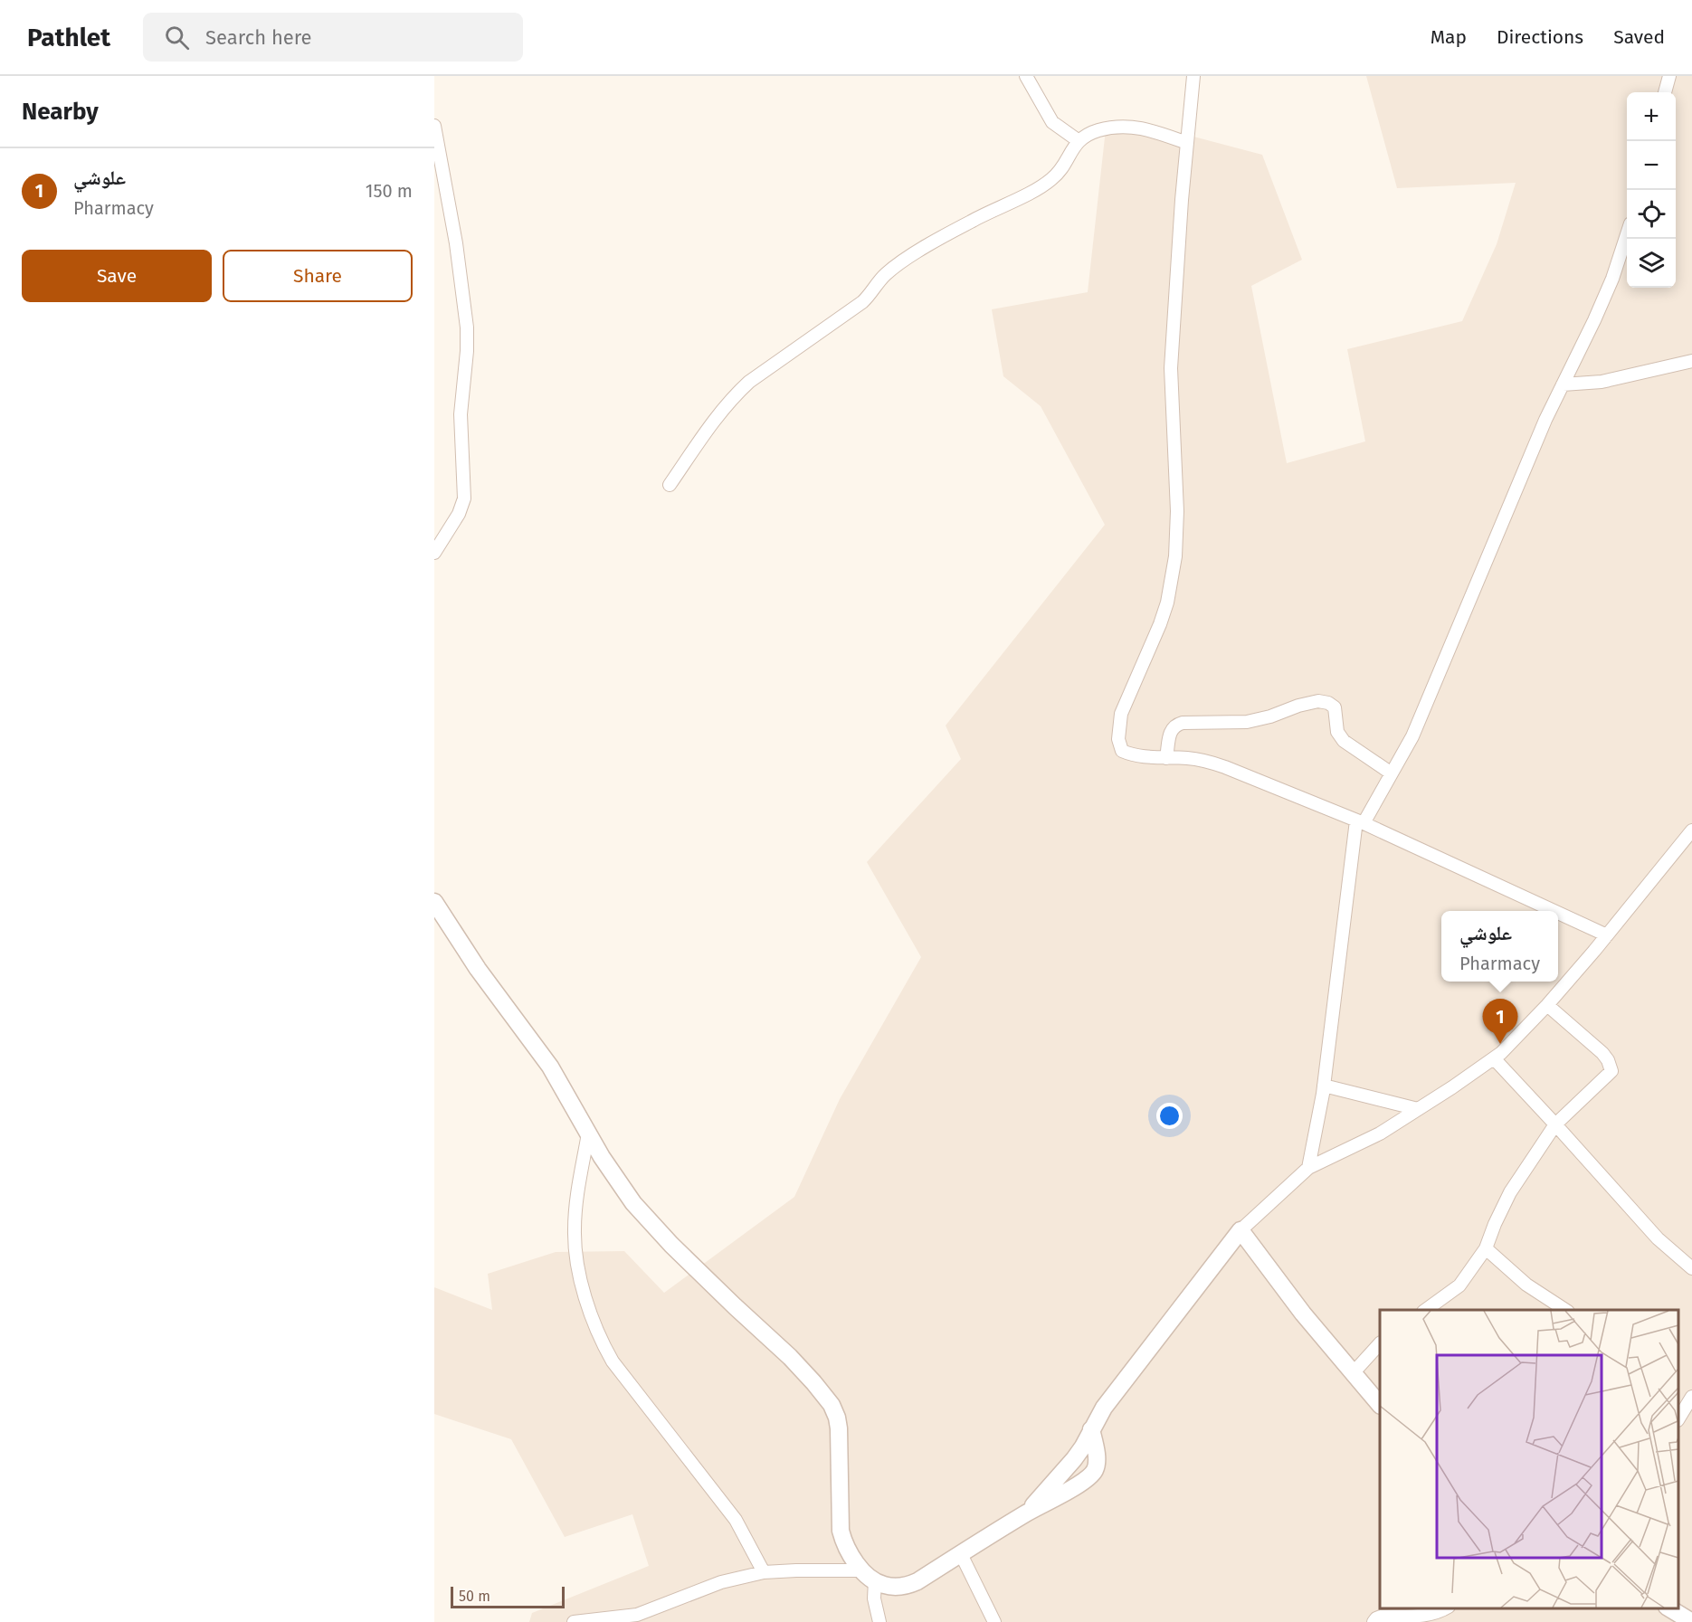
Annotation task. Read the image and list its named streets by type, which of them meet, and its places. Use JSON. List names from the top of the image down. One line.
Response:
{"scale_bar":"50 m","page":{"header":"Pathlet","search":"Search here","nav":["Map","Directions","Saved"],"heading":"Nearby","map_buttons":["+","−"],"list":[{"mark":"1","name":"علوشي","note":"Pharmacy","value":"150 m"}],"buttons":["Save","Share"],"popup":["علوشي","Pharmacy"],"pins":"1","scale":"50 m"}}
